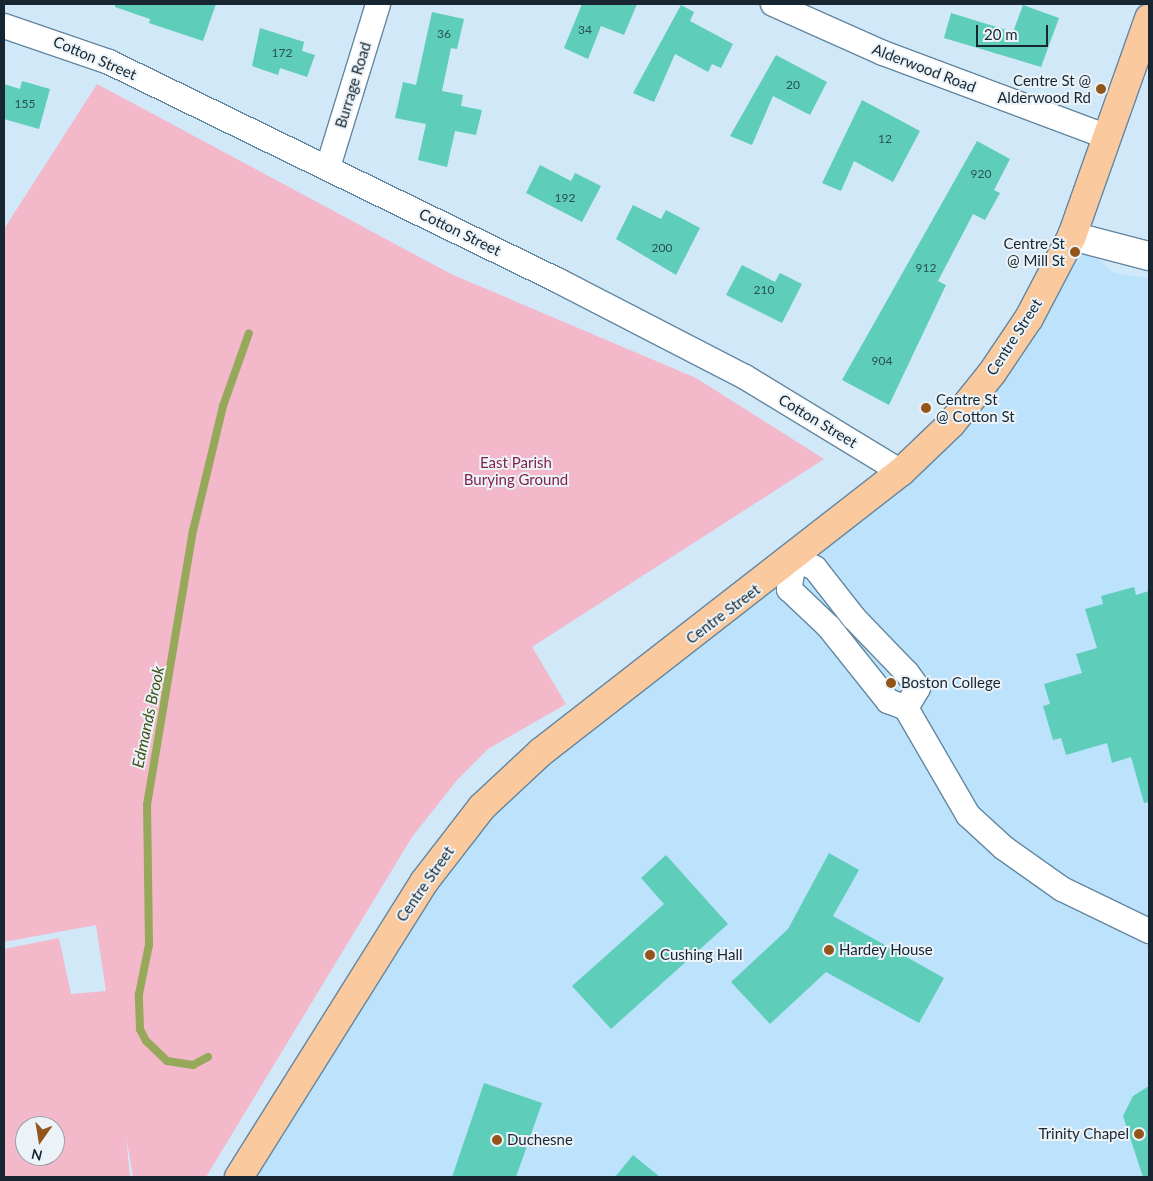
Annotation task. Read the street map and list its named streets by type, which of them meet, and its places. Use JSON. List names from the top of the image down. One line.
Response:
{"streets":{"main road":["Centre Street"],"street":["Cotton Street","Alderwood Road","Burrage Road"]},"crossings":[["Cotton Street","Burrage Road"],["Cotton Street","Centre Street"],["Alderwood Road","Centre Street"]],"water":["Edmands Brook"],"parks":["East Parish Burying Ground"],"places":["Centre St @ Alderwood Rd","Centre St @ Mill St","Centre St @ Cotton St","Boston College","Hardey House","Cushing Hall","Trinity Chapel","Duchesne"],"house_numbers":["34","36","172","20","155","12","920","192","200","912","210","904"],"scale_bar":"20 m","north":"bottom"}
